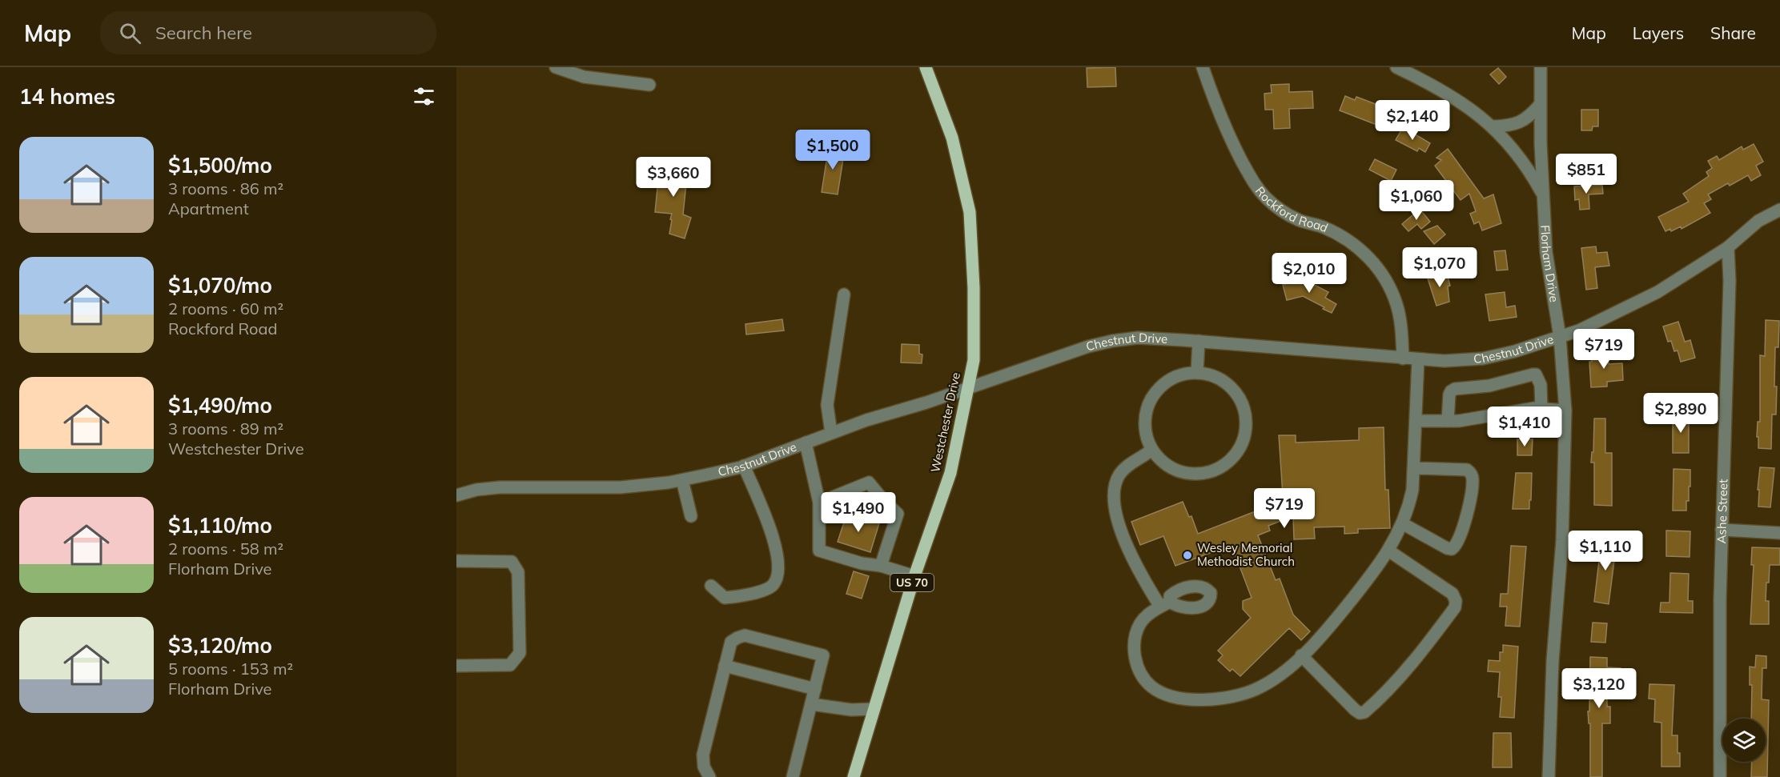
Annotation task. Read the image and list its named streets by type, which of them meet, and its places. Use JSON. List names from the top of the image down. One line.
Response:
{"streets":{"main road":["Westchester Drive","US 70"],"street":["Rockford Road","Florham Drive","Chestnut Drive","Ashe Street"]},"crossings":[["Rockford Road","Chestnut Drive"],["Florham Drive","Chestnut Drive"],["Chestnut Drive","Westchester Drive"],["Chestnut Drive","Ashe Street"]],"places":["Wesley Memorial Methodist Church"],"page":{"header":"Map","search":"Search here","nav":["Map","Layers","Share"],"heading":"14 homes","price":["$2,140","$1,500","$851","$3,660","$1,060","$1,070","$2,010","$719","$2,890","$1,410","$719","$1,490","$1,110","$3,120"],"list":[{"name":"$1,500/mo","note":"3 rooms · 86 m² · Apartment"},{"name":"$1,070/mo","note":"2 rooms · 60 m² · Rockford Road"},{"name":"$1,490/mo","note":"3 rooms · 89 m² · Westchester Drive"},{"name":"$1,110/mo","note":"2 rooms · 58 m² · Florham Drive"},{"name":"$3,120/mo","note":"5 rooms · 153 m² · Florham Drive"}]}}
